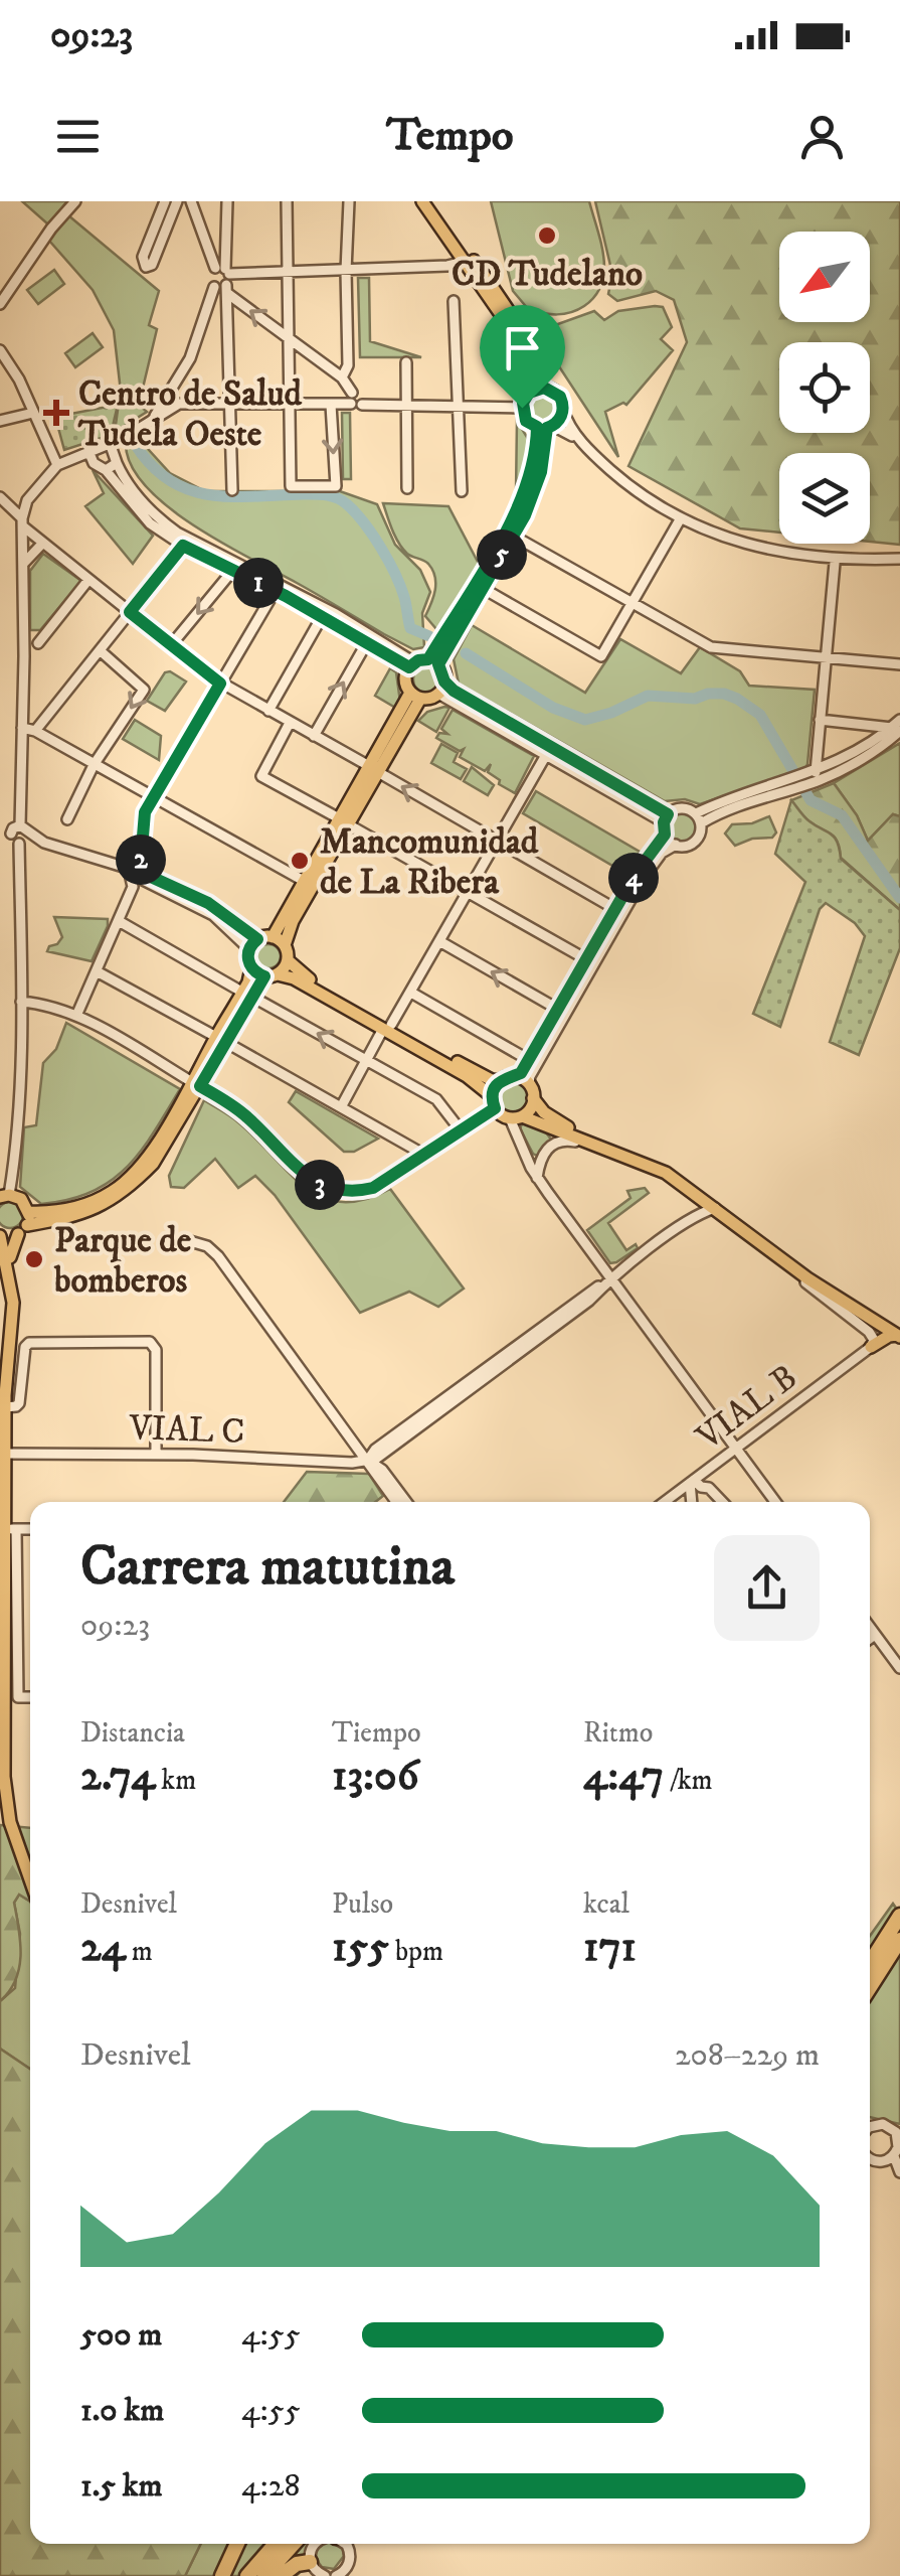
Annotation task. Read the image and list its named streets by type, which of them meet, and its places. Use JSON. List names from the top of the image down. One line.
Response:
{"streets":{"street":["VIAL B","VIAL C"]},"places":{"other":["CD Tudelano","Mancomunidad de La Ribera","Parque de bomberos"],"health":["Centro de Salud Tudela Oeste"]},"north":"bottom left","page":{"status":"09:23","header":"Tempo","pins":["5","1","2","4","3"],"heading":["Carrera matutina","09:23"],"stats":[["Distancia","2.74 km"],["Tiempo","13:06"],["Ritmo","4:47 /km"],["Desnivel","24 m"],["Pulso","155 bpm"],["kcal","171"]],"chart":["Desnivel","208–229 m"],"list":[{"name":"500 m","note":"4:55"},{"name":"1.0 km","note":"4:55"},{"name":"1.5 km","note":"4:28"}]}}
